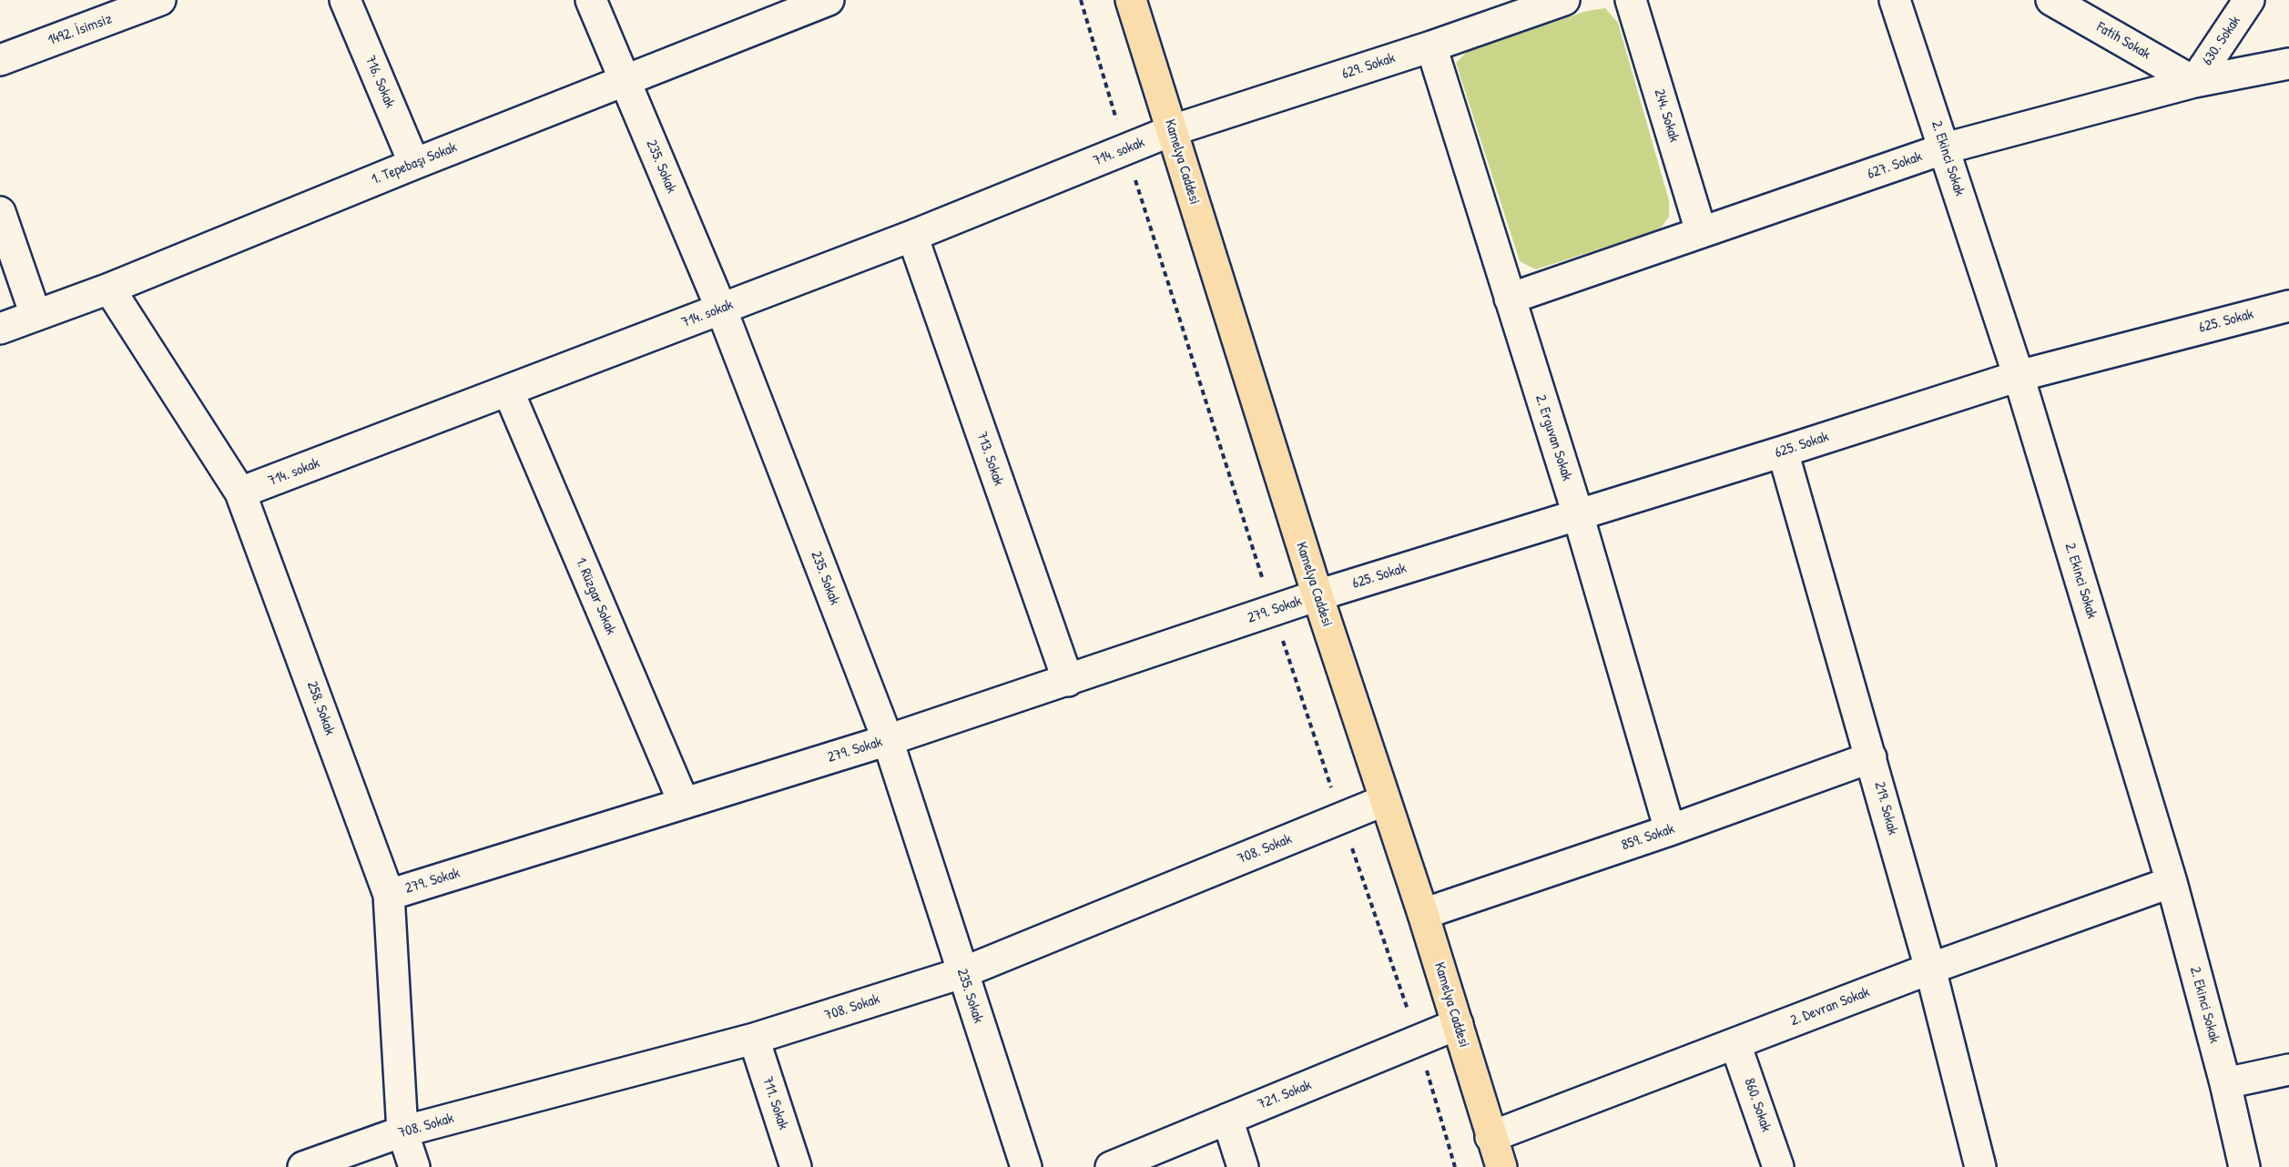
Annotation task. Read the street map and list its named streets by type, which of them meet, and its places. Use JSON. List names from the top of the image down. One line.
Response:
{"streets":{"main road":["Kamelya Caddesi"],"street":["1492. İsimsiz","Fatih Sokak","630. Sokak","629. Sokak","716. Sokak","244. Sokak","714. sokak","2. Ekinci Sokak","1. Tepebaşı Sokak","627. Sokak","235. Sokak","625. Sokak","2. Erguvan Sokak","713. Sokak","1. Rüzgar Sokak","279. Sokak","258. Sokak","219. Sokak","859. Sokak","708. Sokak","2. Devran Sokak","721. Sokak","711. Sokak","860. Sokak"]},"crossings":[["Fatih Sokak","630. Sokak"],["Fatih Sokak","627. Sokak"],["630. Sokak","627. Sokak"],["629. Sokak","714. sokak"],["629. Sokak","Kamelya Caddesi"],["629. Sokak","2. Erguvan Sokak"],["716. Sokak","1. Tepebaşı Sokak"],["244. Sokak","627. Sokak"],["714. sokak","Kamelya Caddesi"],["714. sokak","235. Sokak"],["714. sokak","713. Sokak"],["714. sokak","1. Rüzgar Sokak"],["714. sokak","258. Sokak"],["2. Ekinci Sokak","627. Sokak"],["2. Ekinci Sokak","625. Sokak"],["2. Ekinci Sokak","2. Devran Sokak"],["Kamelya Caddesi","625. Sokak"],["Kamelya Caddesi","279. Sokak"],["Kamelya Caddesi","859. Sokak"],["Kamelya Caddesi","708. Sokak"],["Kamelya Caddesi","2. Devran Sokak"],["Kamelya Caddesi","721. Sokak"],["1. Tepebaşı Sokak","235. Sokak"],["1. Tepebaşı Sokak","258. Sokak"],["627. Sokak","2. Erguvan Sokak"],["235. Sokak","279. Sokak"],["235. Sokak","708. Sokak"],["625. Sokak","2. Erguvan Sokak"],["625. Sokak","279. Sokak"],["625. Sokak","219. Sokak"],["2. Erguvan Sokak","859. Sokak"],["713. Sokak","279. Sokak"],["1. Rüzgar Sokak","279. Sokak"],["279. Sokak","258. Sokak"],["258. Sokak","708. Sokak"],["219. Sokak","859. Sokak"],["219. Sokak","2. Devran Sokak"],["708. Sokak","711. Sokak"],["2. Devran Sokak","860. Sokak"]]}
